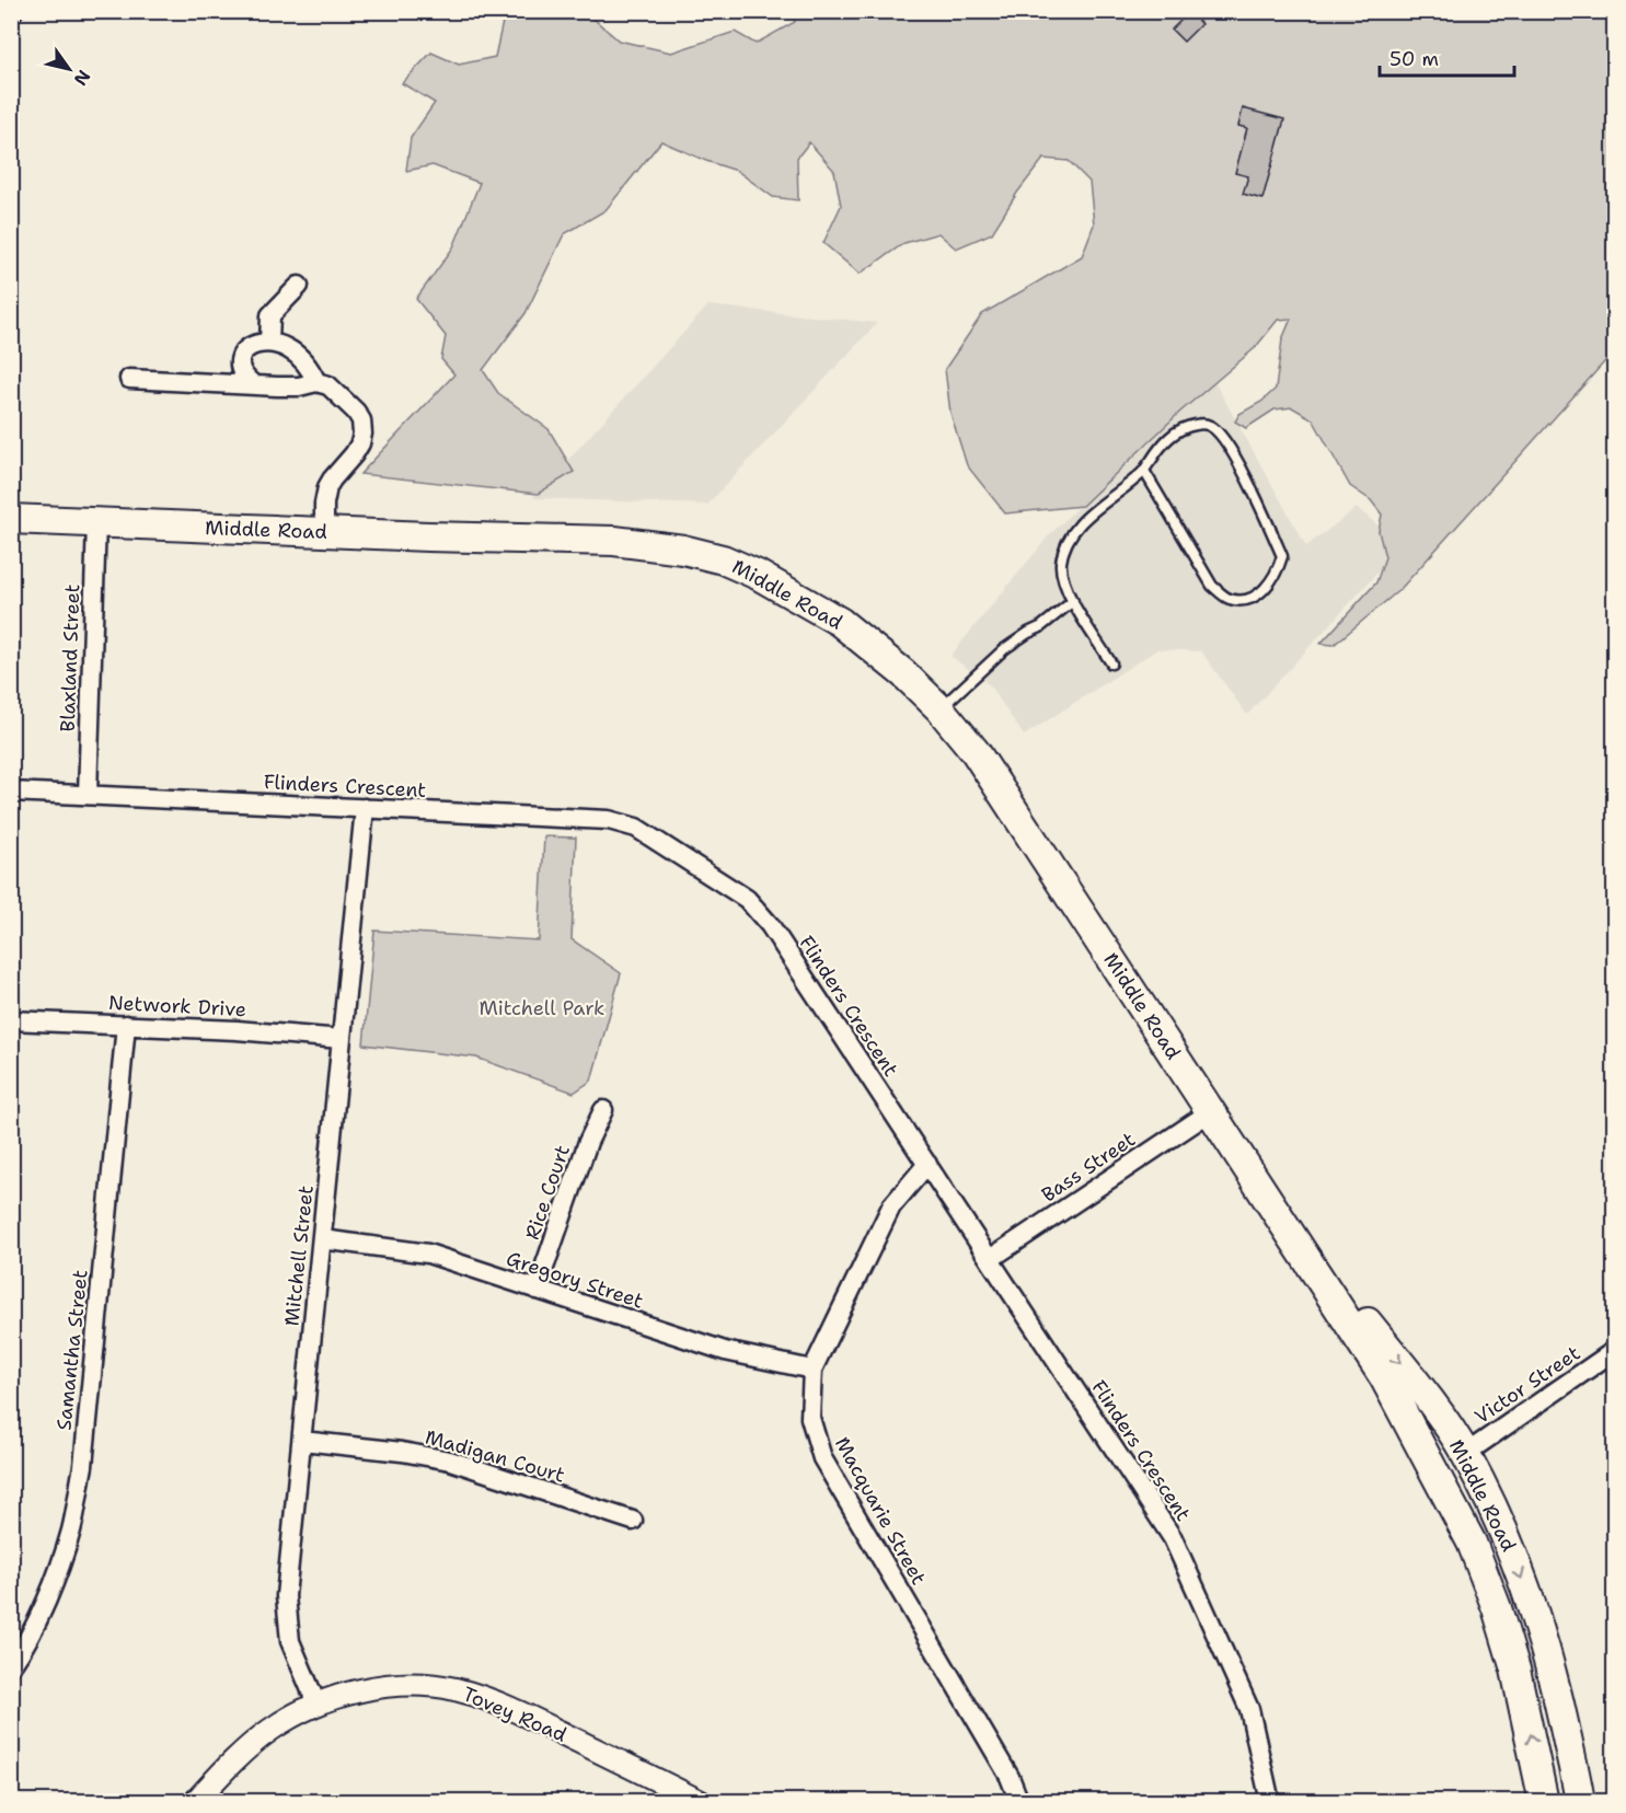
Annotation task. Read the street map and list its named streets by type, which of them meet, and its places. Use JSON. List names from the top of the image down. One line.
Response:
{"streets":{"main road":["Middle Road"],"street":["Blaxland Street","Flinders Crescent","Network Drive","Bass Street","Rice Court","Mitchell Street","Gregory Street","Samantha Street","Victor Street","Madigan Court","Macquarie Street","Tovey Road"]},"crossings":[["Middle Road","Blaxland Street"],["Middle Road","Bass Street"],["Middle Road","Victor Street"],["Blaxland Street","Flinders Crescent"],["Flinders Crescent","Bass Street"],["Flinders Crescent","Mitchell Street"],["Flinders Crescent","Macquarie Street"],["Network Drive","Mitchell Street"],["Network Drive","Samantha Street"],["Rice Court","Gregory Street"],["Mitchell Street","Gregory Street"],["Mitchell Street","Madigan Court"],["Mitchell Street","Tovey Road"],["Gregory Street","Macquarie Street"]],"parks":["Mitchell Park"],"scale_bar":"50 m","north":"bottom right"}
